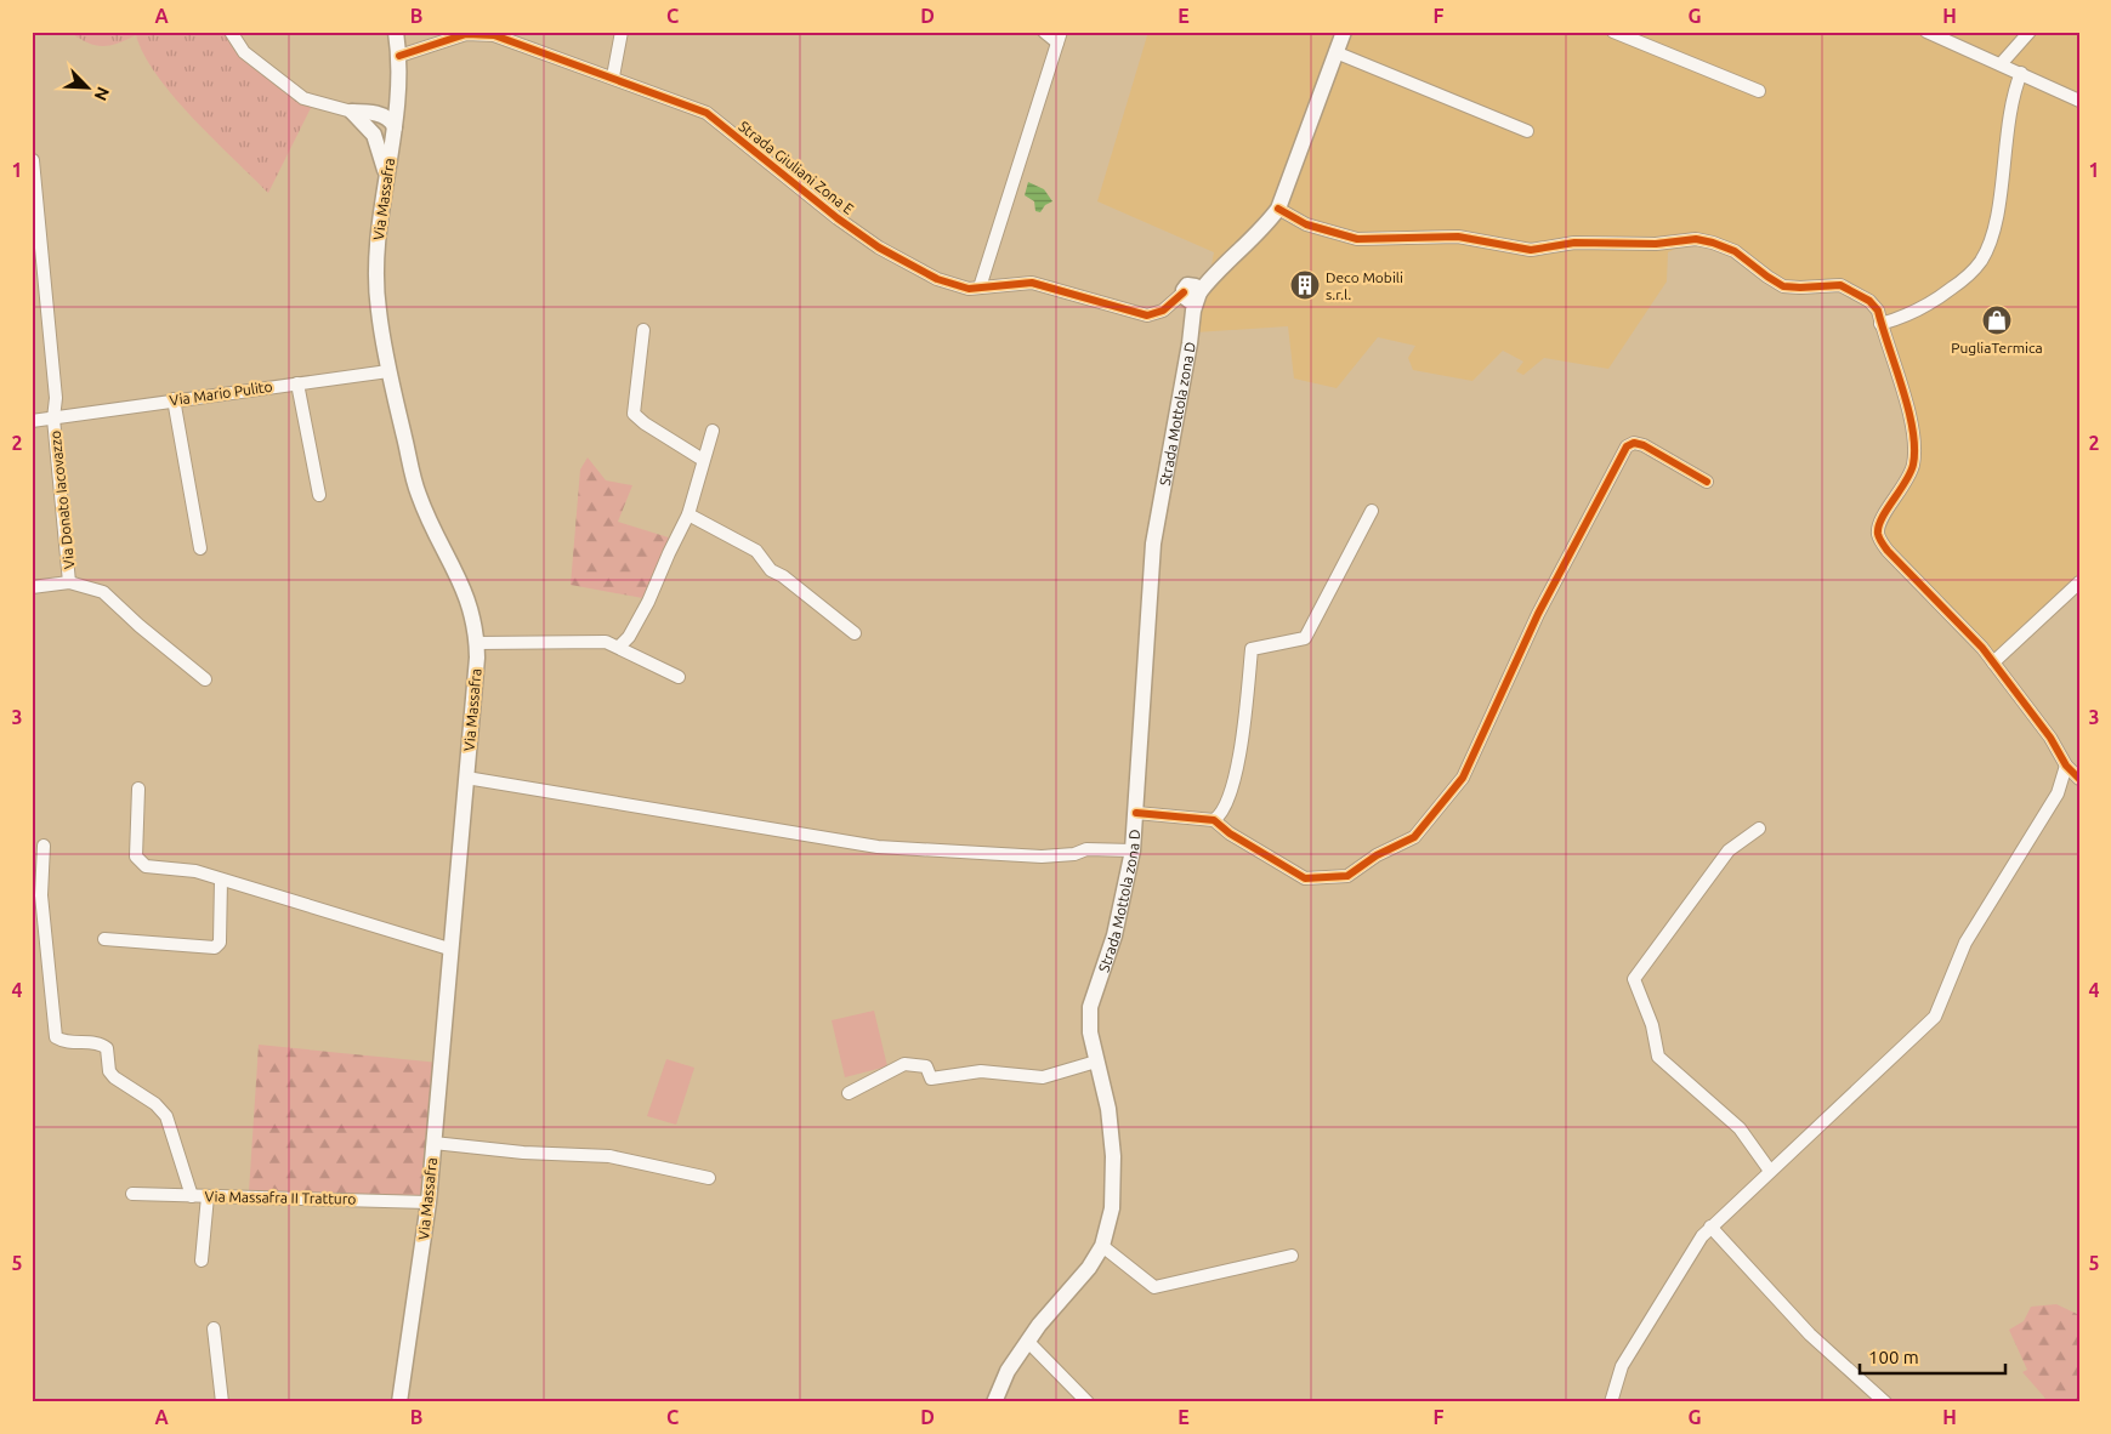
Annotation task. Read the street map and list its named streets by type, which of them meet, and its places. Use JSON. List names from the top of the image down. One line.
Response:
{"streets":{"main road":["Via Massafra","Strada Mottola zona D"],"street":["Strada Giuliani Zona E","Via Mario Pulito","Via Donato Iacovazzo","Via Massafra II Tratturo"]},"crossings":[["Strada Giuliani Zona E","Via Massafra"],["Strada Giuliani Zona E","Strada Mottola zona D"],["Via Massafra","Via Mario Pulito"],["Via Massafra","Via Massafra II Tratturo"],["Via Mario Pulito","Via Donato Iacovazzo"]],"places":{"building":["Deco Mobili s.r.l."],"shop":["PugliaTermica"]},"scale_bar":"100 m","north":"bottom right","grid":{"columns":["A","B","C","D","E","F","G","H"],"rows":["1","2","3","4","5"]}}
